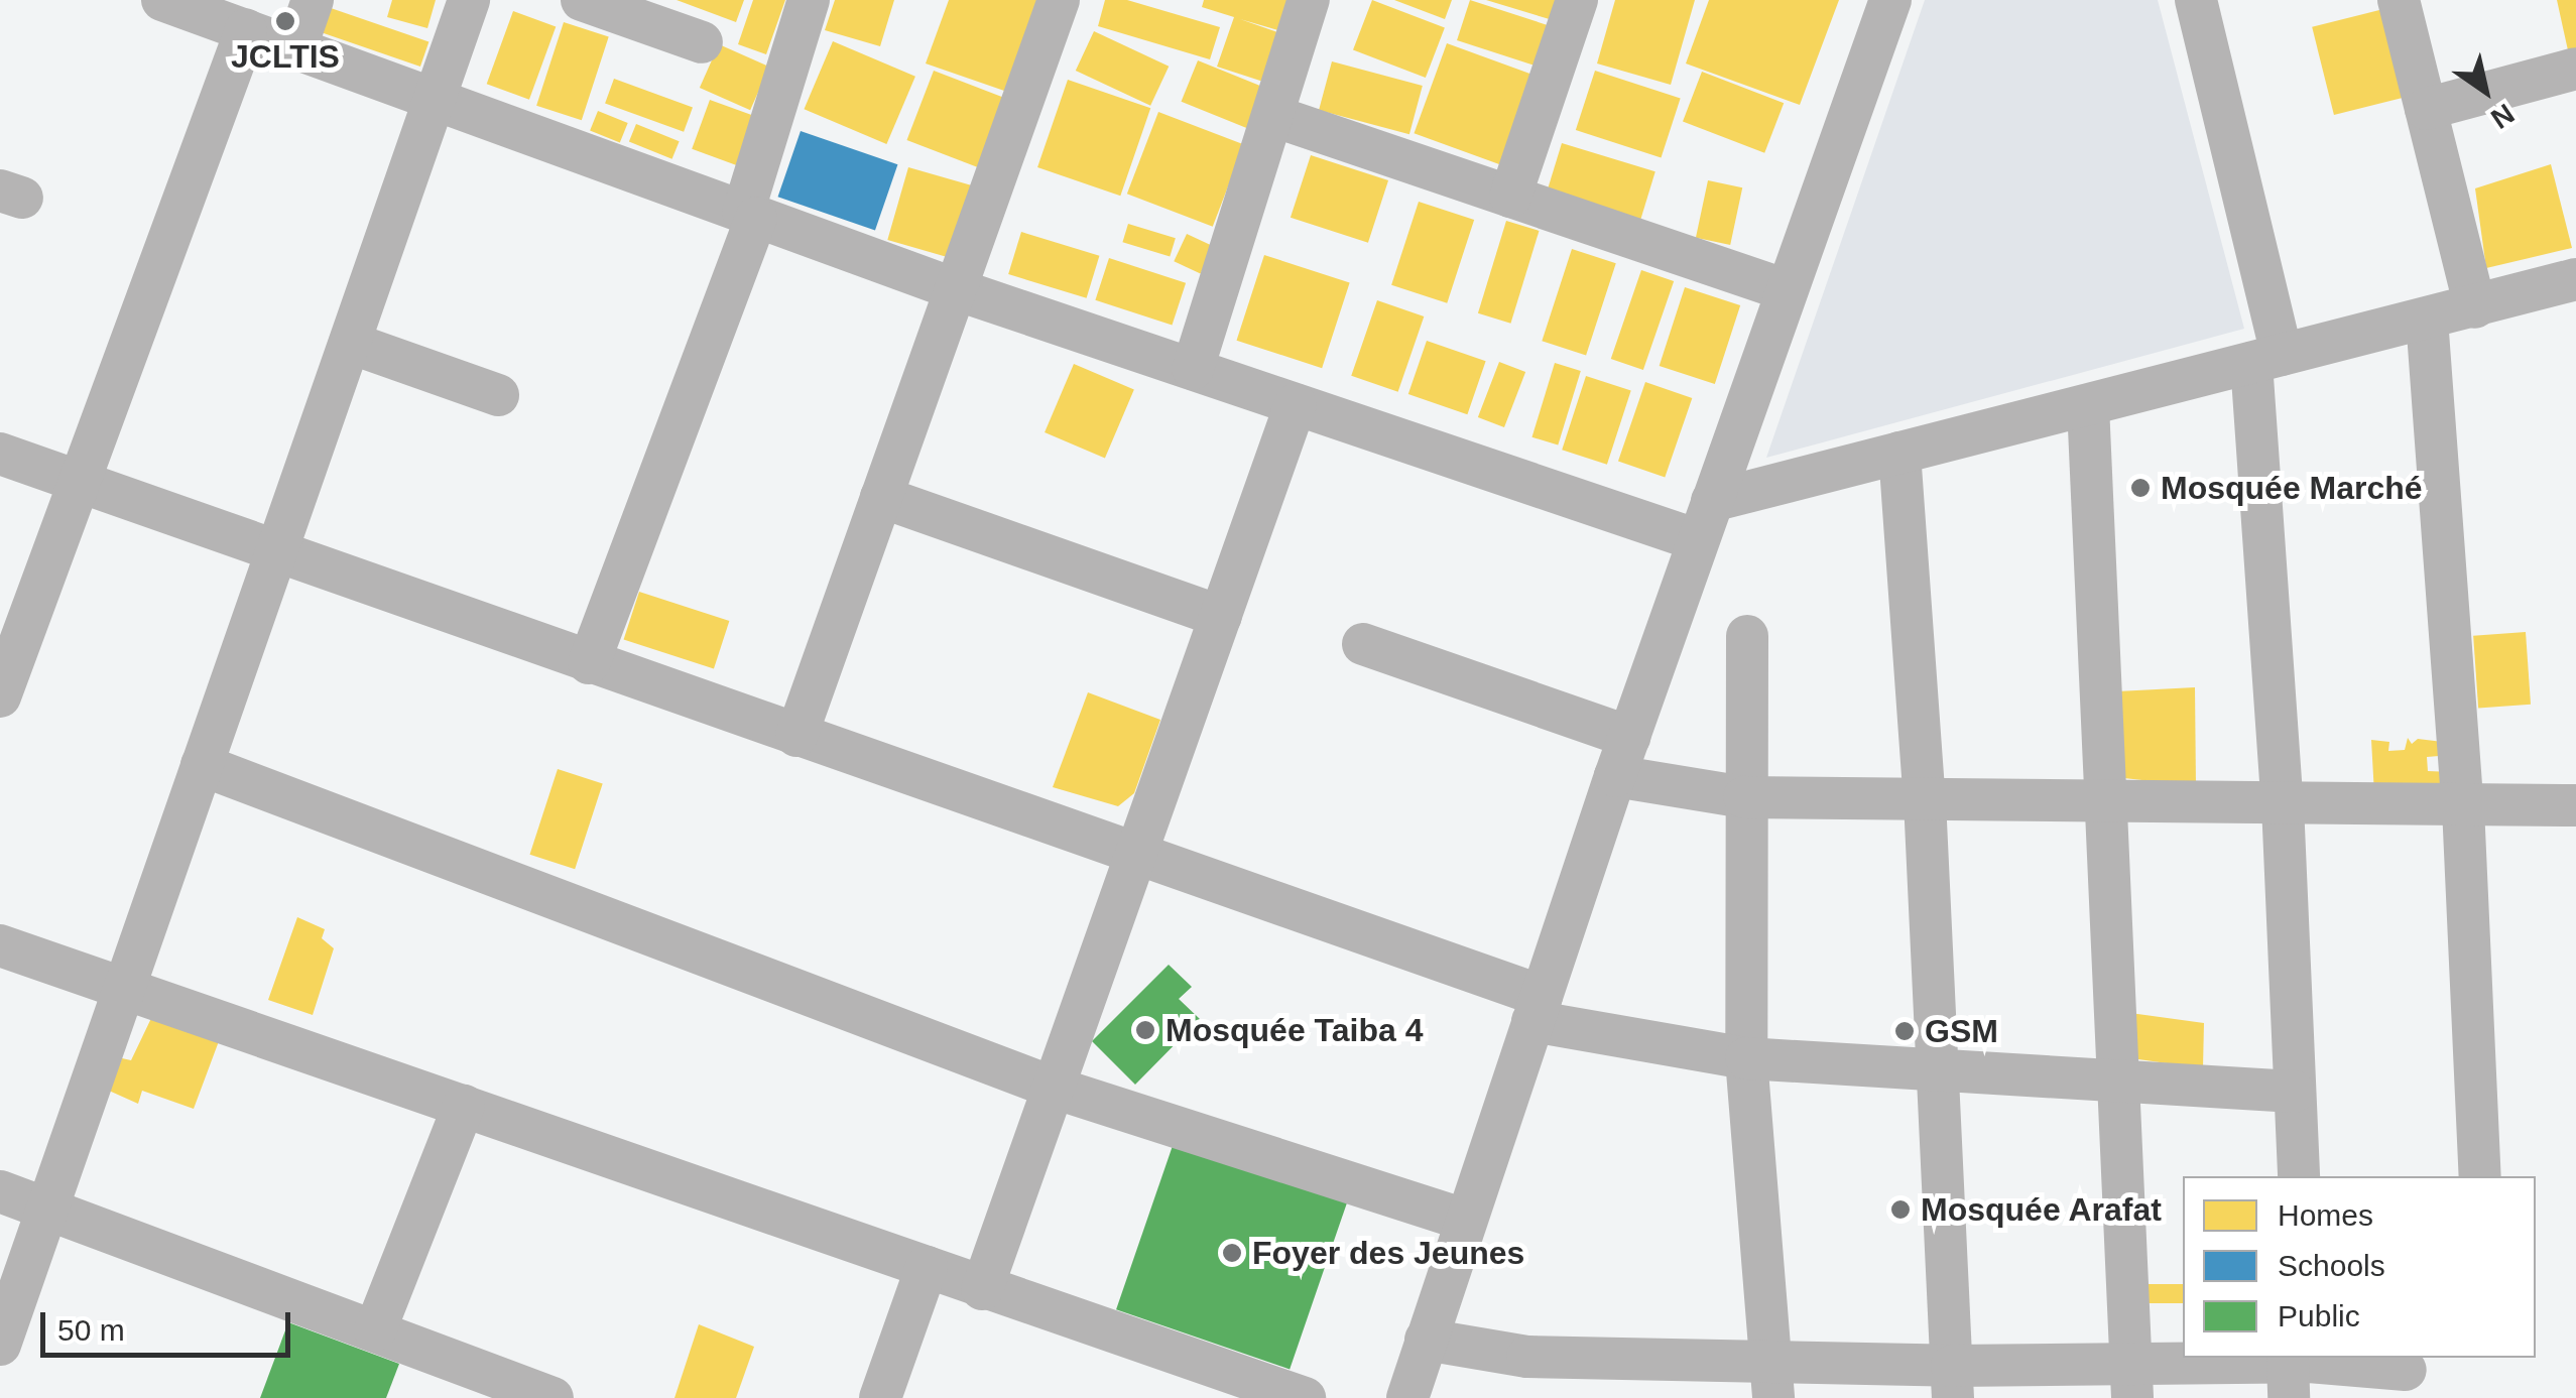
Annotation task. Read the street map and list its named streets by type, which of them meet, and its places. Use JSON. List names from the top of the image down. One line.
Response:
{"places":["JCLTIS","Mosquée Marché","Mosquée Taiba 4","GSM","Mosquée Arafat","Foyer des Jeunes"],"legend":["Homes","Schools","Public"],"scale_bar":"50 m","north":"bottom right"}
